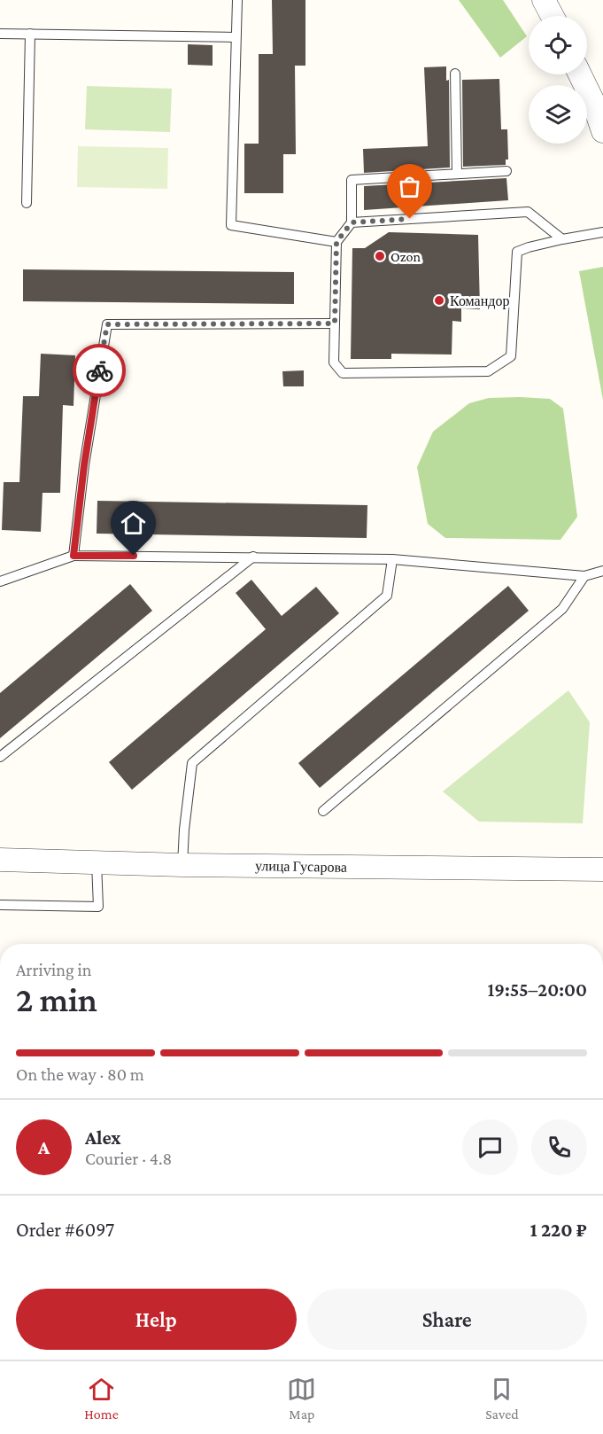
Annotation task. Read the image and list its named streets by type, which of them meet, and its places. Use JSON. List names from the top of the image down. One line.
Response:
{"streets":{"street":["улица Гусарова"]},"places":["Ozon","Командор"],"page":{"heading":["2 min","Arriving in","19:55–20:00"],"panel":["Alex","Courier · 4.8","Order #6097","1 220 ₽"],"bar":"On the way · 80 m","round":"A","buttons":["Help","Share"],"tabs":["Home","Map","Saved"]}}
